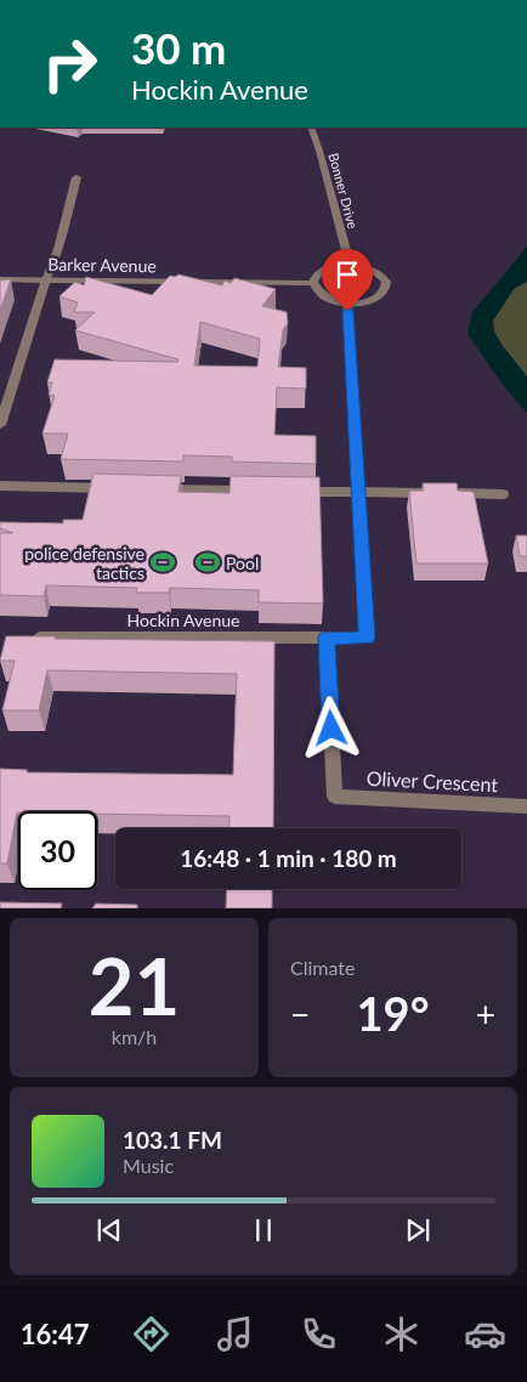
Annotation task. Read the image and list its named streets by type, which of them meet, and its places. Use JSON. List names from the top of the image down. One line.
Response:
{"streets":{"street":["Bonner Drive","Barker Avenue","Hockin Avenue","Oliver Crescent"]},"crossings":[["Hockin Avenue","Oliver Crescent"]],"places":{"sports":["police defensive tactics","Pool"]},"page":{"turn":["30 m","Hockin Avenue"],"limit":"30","trip":"16:48 · 1 min · 180 m","tile":[["21","km/h"],"Climate"],"heat":["−","19°","+"],"song":["103.1 FM","Music"],"tabs":"16:47"}}
